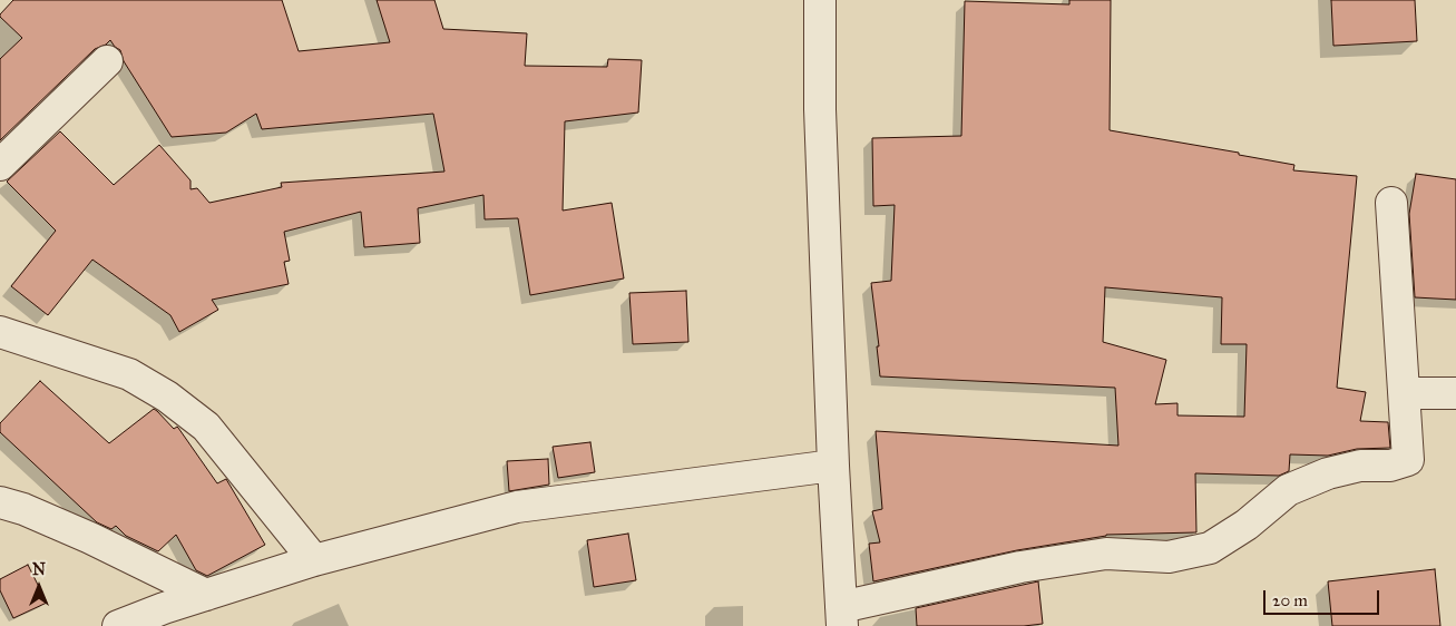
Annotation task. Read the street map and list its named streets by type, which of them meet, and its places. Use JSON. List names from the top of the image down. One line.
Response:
{"scale_bar":"20 m","north":"top"}
